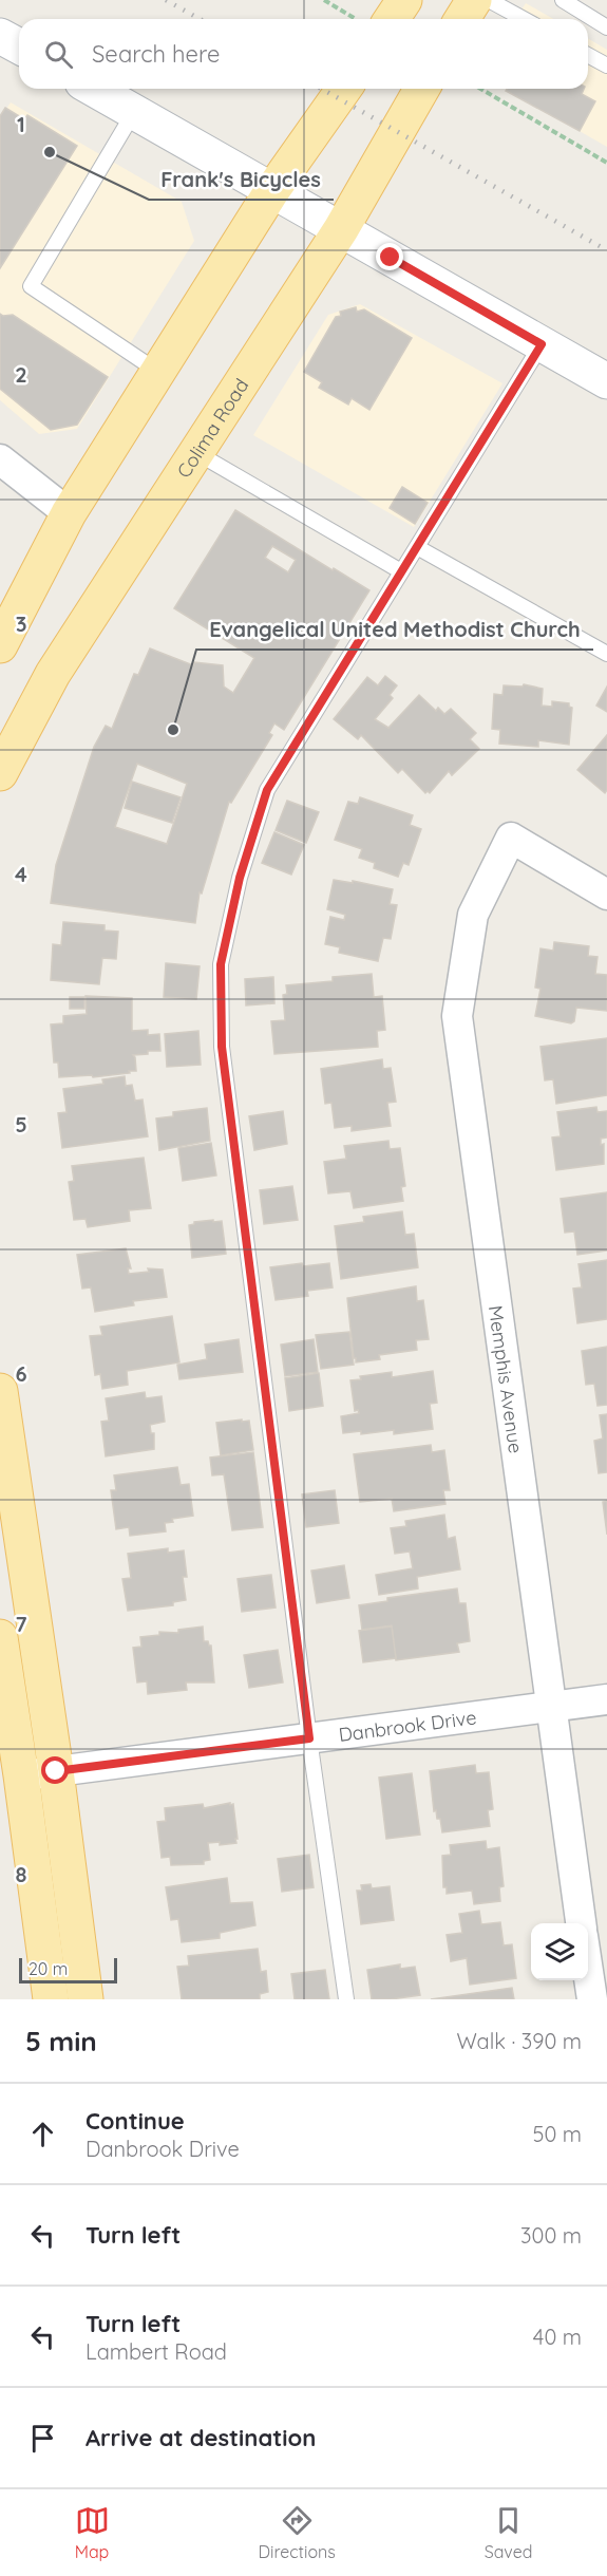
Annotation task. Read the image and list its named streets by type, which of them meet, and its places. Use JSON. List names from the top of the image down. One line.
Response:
{"streets":{"main road":["Colima Road"],"street":["Memphis Avenue","Danbrook Drive"]},"crossings":[["Memphis Avenue","Danbrook Drive"]],"places":["Frank's Bicycles","Evangelical United Methodist Church"],"scale_bar":"20 m","page":{"search":"Search here","scale":"20 m","heading":["5 min","Walk · 390 m"],"list":[["Continue","Danbrook Drive","50 m"],["Turn left","300 m"],["Turn left","Lambert Road","40 m"],"Arrive at destination"],"nav":["Map","Directions","Saved"]},"grid":{"rows":["1","2","3","4","5","6","7","8"]}}
